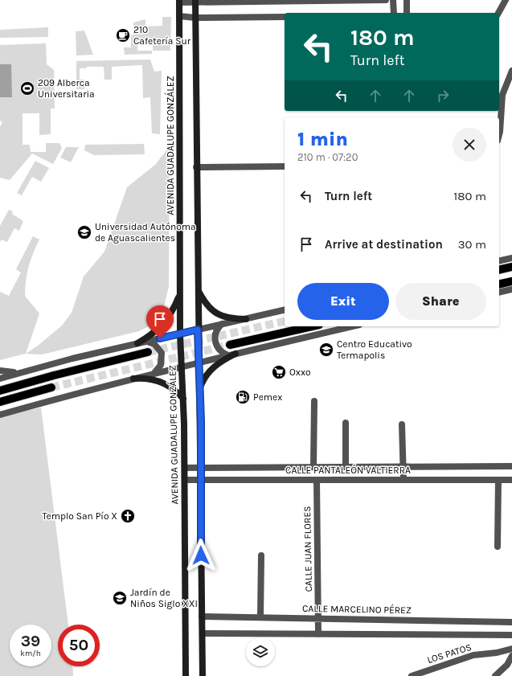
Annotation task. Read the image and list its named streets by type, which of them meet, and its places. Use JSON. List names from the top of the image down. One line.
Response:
{"streets":{"main road":["AVENIDA GUADALUPE GONZÁLEZ"],"street":["CALLE PANTALEÓN VALTIERRA","CALLE JUAN FLORES","CALLE MARCELINO PÉREZ","LOS PATOS"]},"crossings":[["AVENIDA GUADALUPE GONZÁLEZ","CALLE PANTALEÓN VALTIERRA"],["CALLE PANTALEÓN VALTIERRA","CALLE JUAN FLORES"],["CALLE JUAN FLORES","CALLE MARCELINO PÉREZ"]],"places":{"cafe":["210 Cafetería Sur"],"sports":["209 Alberca Universitaria"],"school or university":["Universidad Autónoma de Aguascalientes","Centro Educativo Termapolis","Jardín de Niños Siglo XXI"],"supermarket":["Oxxo"],"fuel station":["Pemex"],"church":["Templo San Pío X"]},"page":{"turn":["180 m","Turn left"],"heading":["1 min","210 m · 07:20"],"list":[{"name":"Turn left","value":"180 m"},{"name":"Arrive at destination","value":"30 m"}],"buttons":["Exit","Share"],"speed":"39 km/h","limit":"50"}}
